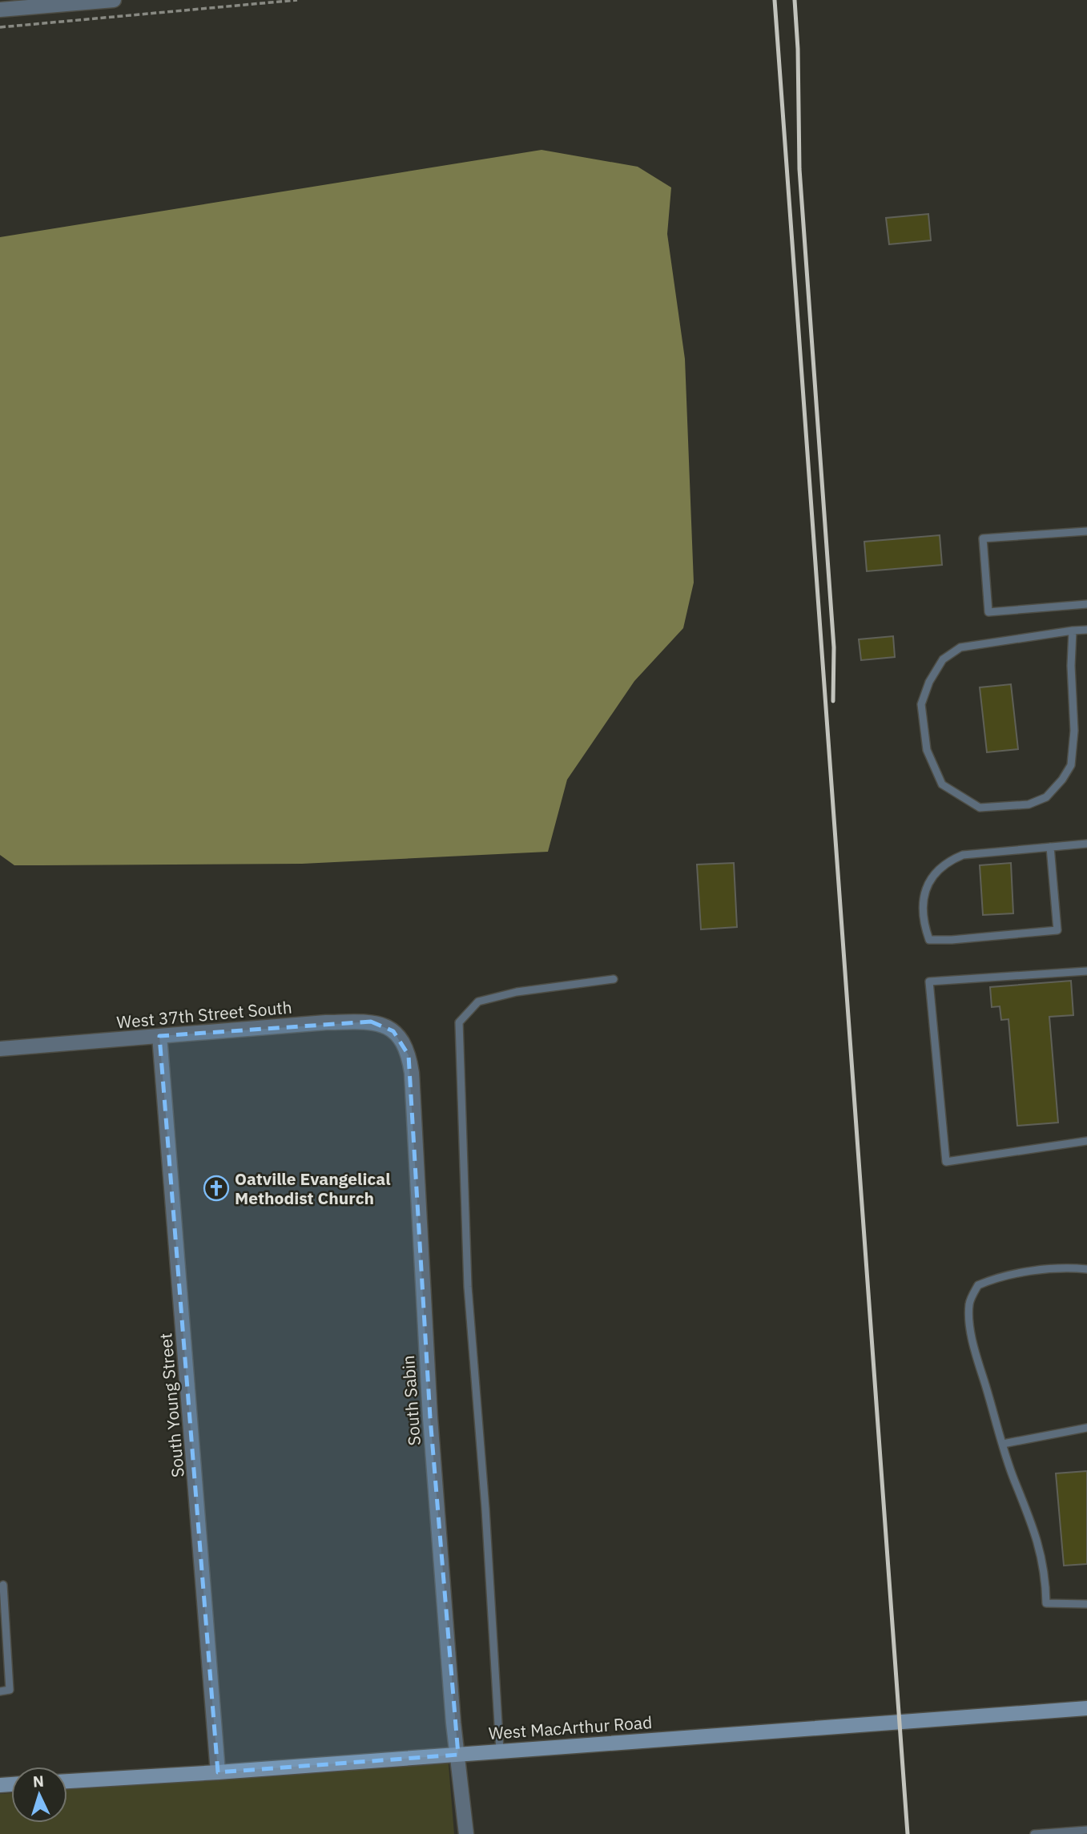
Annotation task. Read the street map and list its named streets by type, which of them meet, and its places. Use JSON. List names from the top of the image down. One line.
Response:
{"streets":{"street":["West 37th Street South","South Sabin","South Young Street","West MacArthur Road"]},"crossings":[["West 37th Street South","South Sabin"],["West 37th Street South","South Young Street"],["South Sabin","West MacArthur Road"],["South Young Street","West MacArthur Road"]],"places":{"church":["Oatville Evangelical Methodist Church"]},"north":"top"}
